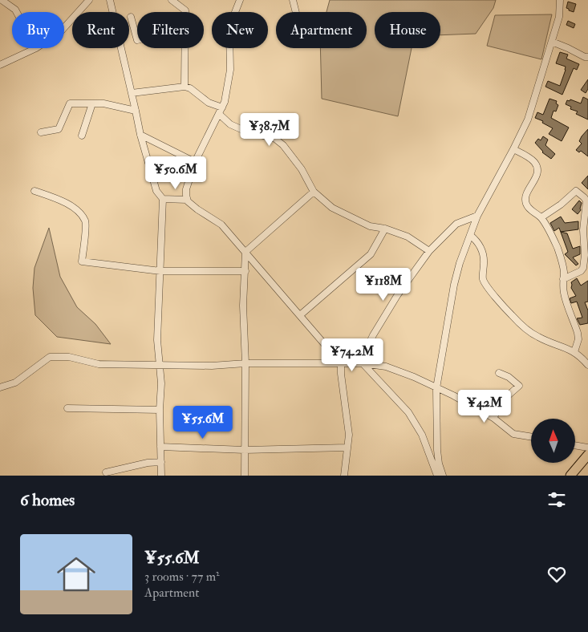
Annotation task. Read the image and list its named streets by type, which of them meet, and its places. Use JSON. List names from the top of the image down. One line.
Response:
{"north":"top","page":{"chip":["Buy","Rent","Filters","New","Apartment","House"],"price":["¥38.7M","¥50.6M","¥118M","¥74.2M","¥42M","¥55.6M"],"heading":"6 homes","list":[{"name":"¥55.6M","note":"3 rooms · 77 m² · Apartment"}]}}
